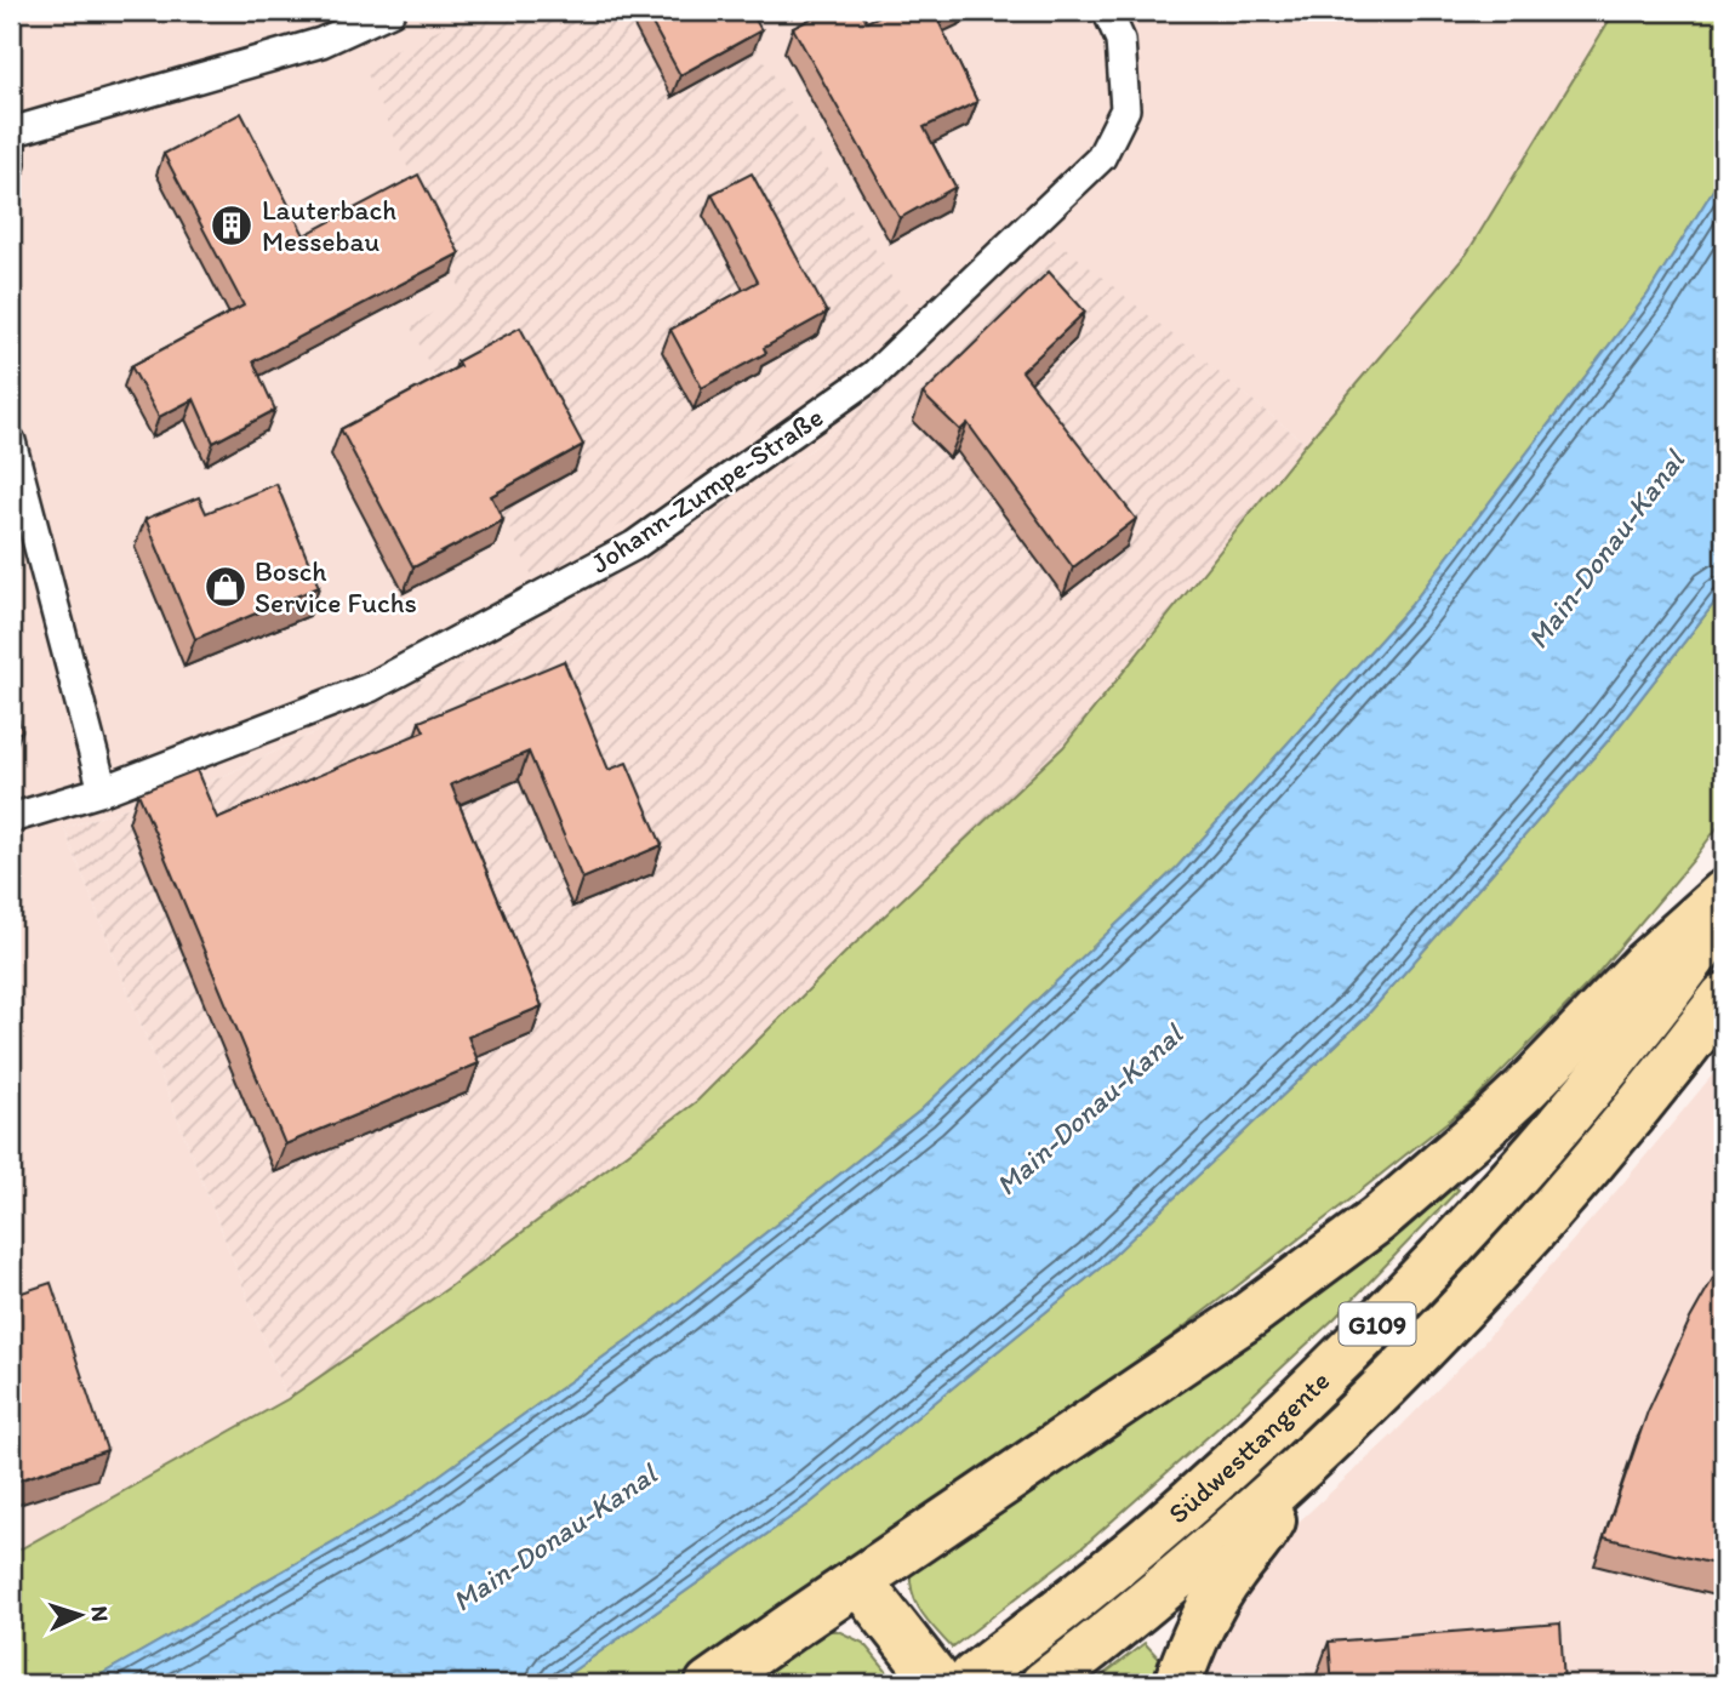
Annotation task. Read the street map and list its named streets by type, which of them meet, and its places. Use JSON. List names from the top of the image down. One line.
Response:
{"streets":{"highway":["G109","Südwesttangente"],"street":["Johann-Zumpe-Straße"]},"water":["Main-Donau-Kanal"],"places":{"building":["Lauterbach Messebau"],"shop":["Bosch Service Fuchs"]},"north":"right"}
